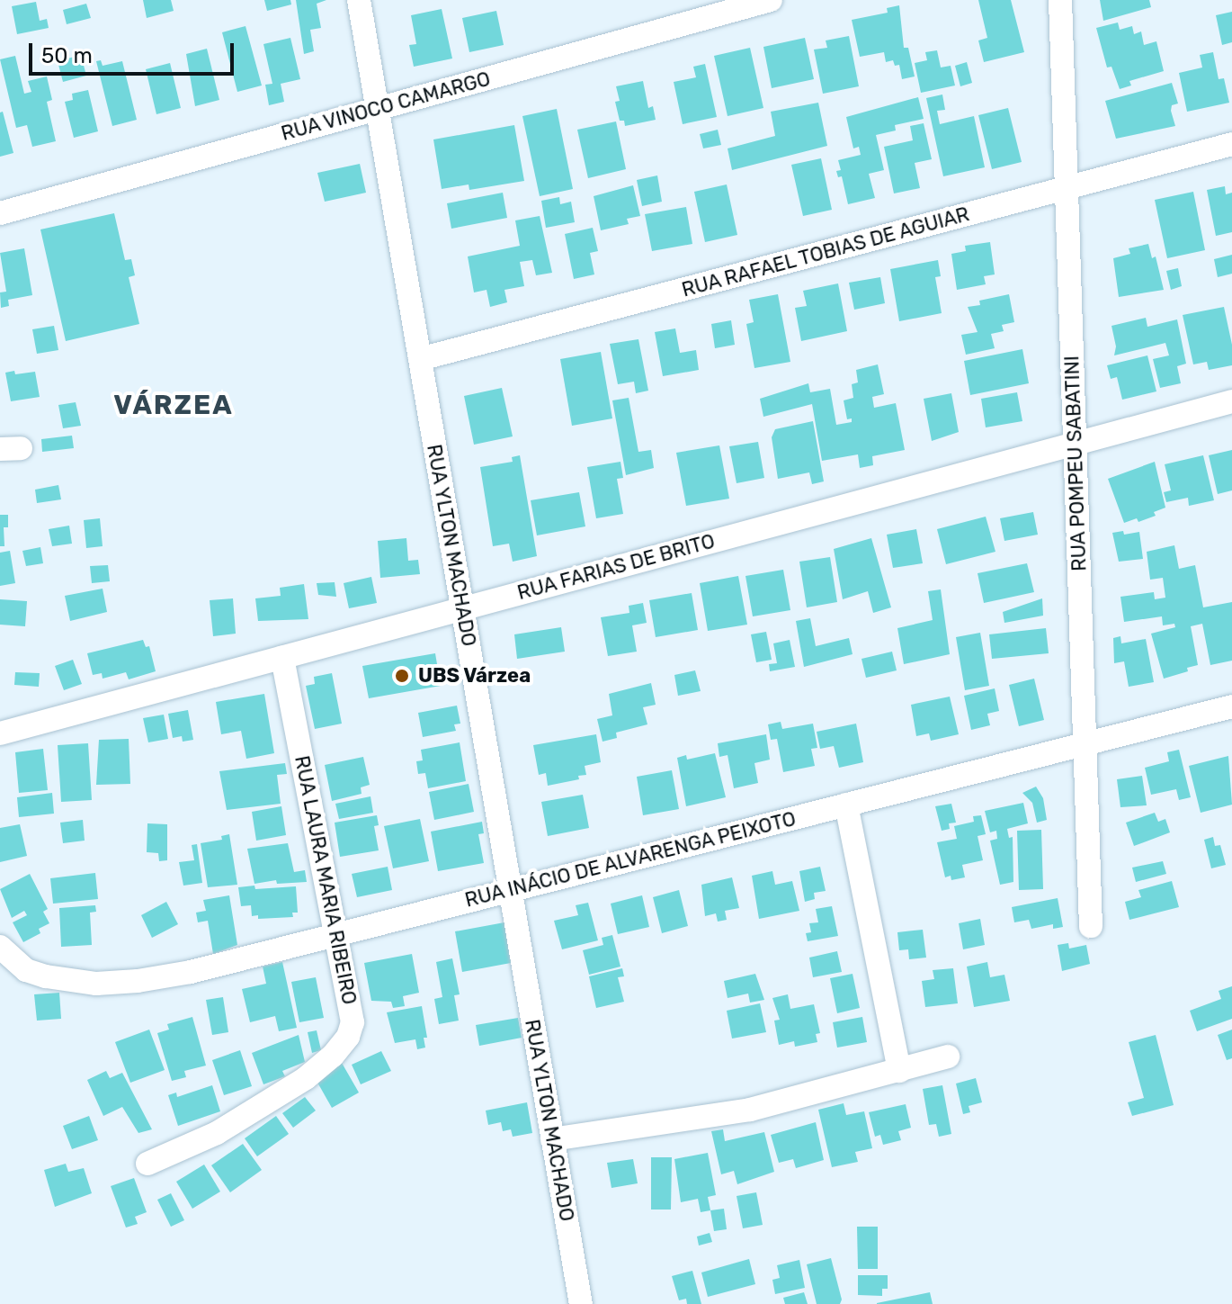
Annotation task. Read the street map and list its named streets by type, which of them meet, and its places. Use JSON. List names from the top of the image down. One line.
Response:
{"streets":{"street":["RUA VINOCO CAMARGO","RUA RAFAEL TOBIAS DE AGUIAR","RUA POMPEU SABATINI","RUA YLTON MACHADO","RUA FARIAS DE BRITO","RUA INÁCIO DE ALVARENGA PEIXOTO","RUA LAURA MARIA RIBEIRO"]},"crossings":[["RUA VINOCO CAMARGO","RUA YLTON MACHADO"],["RUA RAFAEL TOBIAS DE AGUIAR","RUA POMPEU SABATINI"],["RUA RAFAEL TOBIAS DE AGUIAR","RUA YLTON MACHADO"],["RUA POMPEU SABATINI","RUA FARIAS DE BRITO"],["RUA POMPEU SABATINI","RUA INÁCIO DE ALVARENGA PEIXOTO"],["RUA YLTON MACHADO","RUA FARIAS DE BRITO"],["RUA YLTON MACHADO","RUA INÁCIO DE ALVARENGA PEIXOTO"],["RUA FARIAS DE BRITO","RUA LAURA MARIA RIBEIRO"],["RUA INÁCIO DE ALVARENGA PEIXOTO","RUA LAURA MARIA RIBEIRO"]],"districts":["VÁRZEA"],"places":["UBS Várzea"],"scale_bar":"50 m"}
